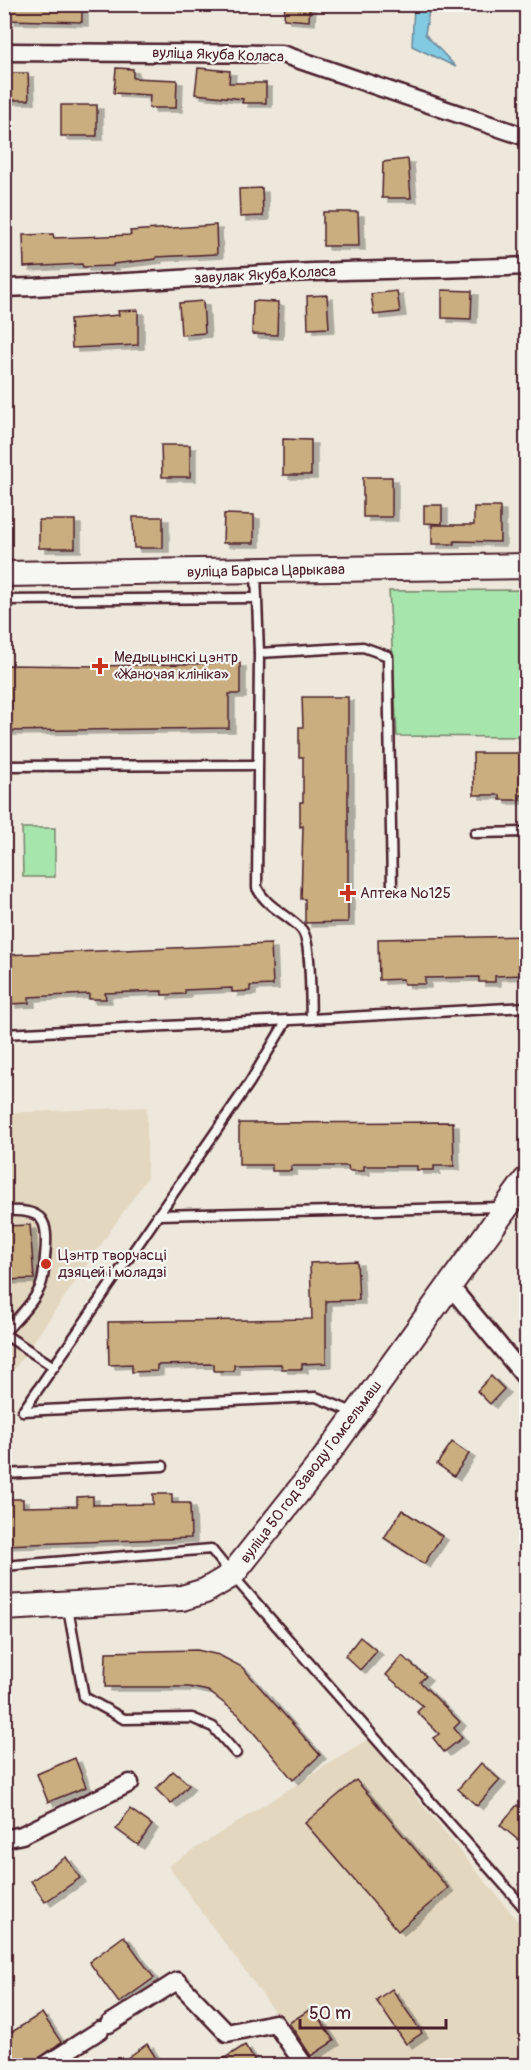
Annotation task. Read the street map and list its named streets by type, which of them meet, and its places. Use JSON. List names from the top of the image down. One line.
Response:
{"streets":{"street":["вуліца Якуба Коласа","завулак Якуба Коласа","вуліца Барыса Царыкава","вуліца 50 год Заводу Гомсельмаш"]},"places":{"health":["Медыцынскі цэнтр «Жаночая клініка»","Аптека №125"],"other":["Цэнтр творчасці дзяцей і моладзі"]},"scale_bar":"50 m"}
